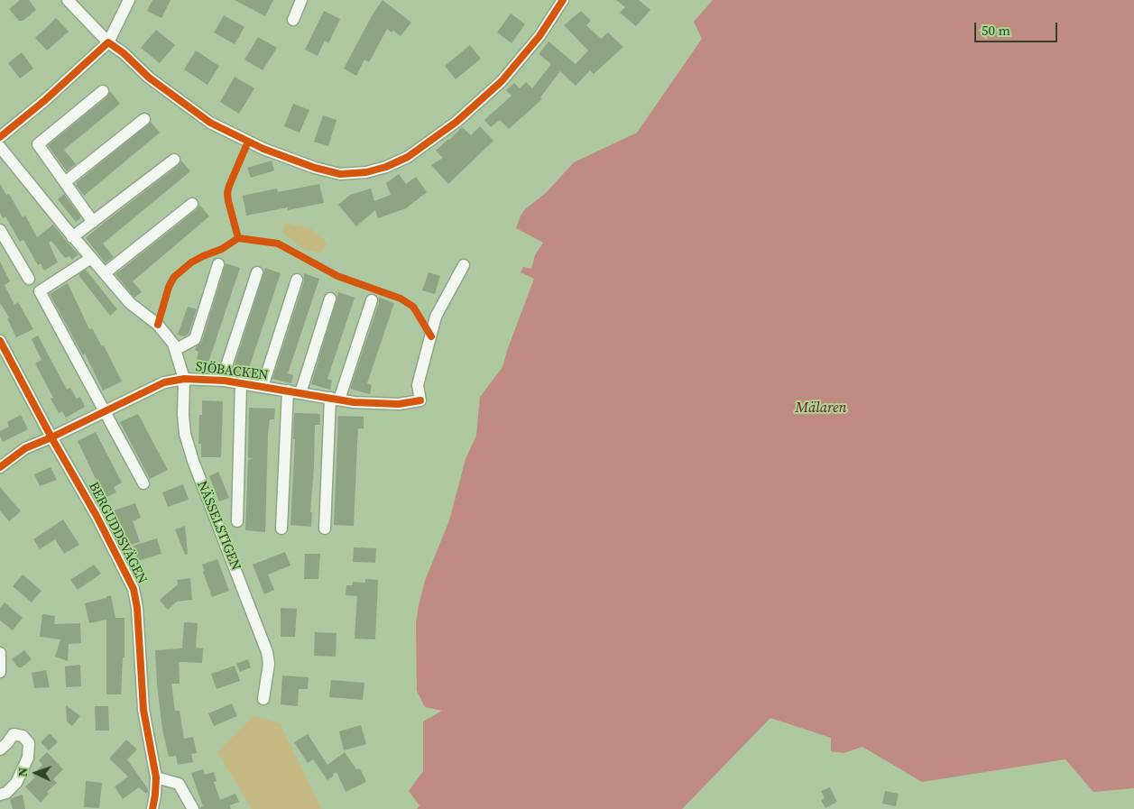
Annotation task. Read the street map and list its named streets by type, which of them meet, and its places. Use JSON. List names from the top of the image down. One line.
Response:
{"streets":{"street":["SJÖBACKEN","NÄSSELSTIGEN","BERGUDDSVÄGEN"]},"crossings":[["SJÖBACKEN","NÄSSELSTIGEN"],["SJÖBACKEN","BERGUDDSVÄGEN"]],"water":["Mälaren"],"scale_bar":"50 m","north":"left"}
